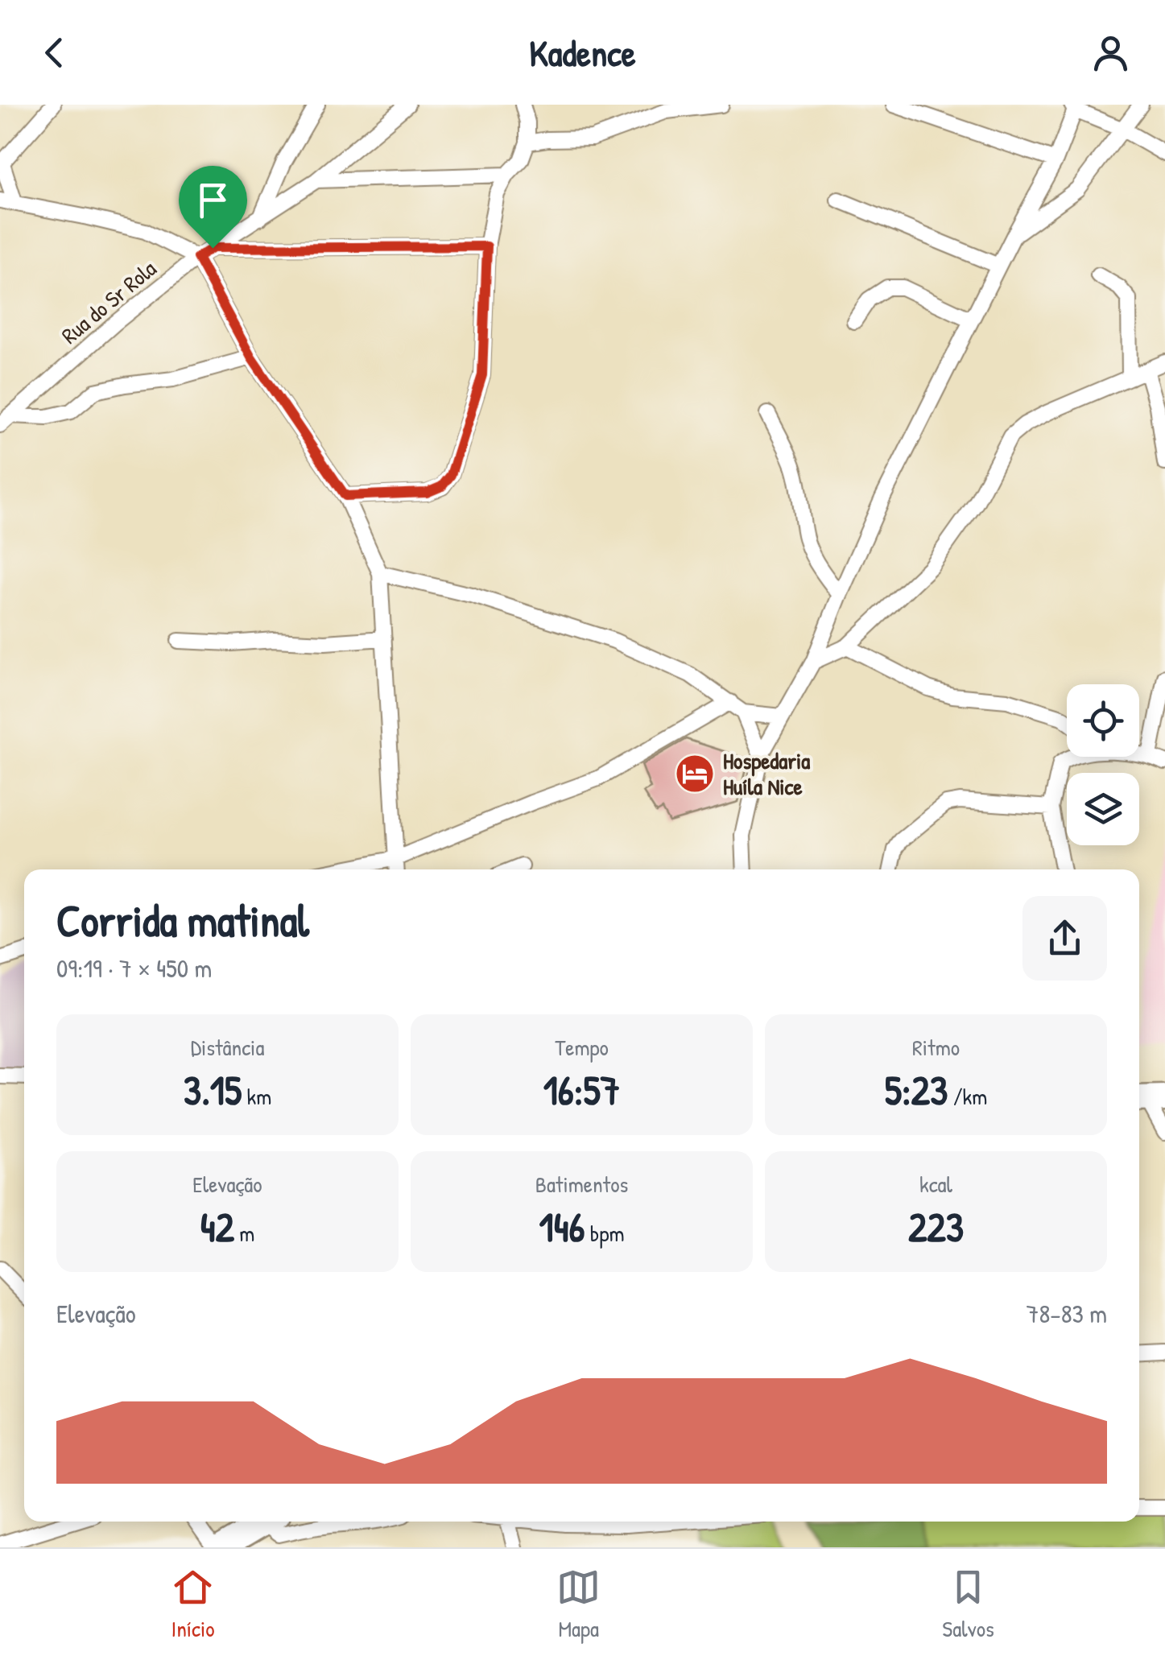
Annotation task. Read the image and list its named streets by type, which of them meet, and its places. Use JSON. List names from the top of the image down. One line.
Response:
{"streets":{"street":["Rua do Sr Rola"]},"places":{"hotel":["Hospedaria Huíla Nice"]},"page":{"header":"Kadence","heading":["Corrida matinal","09:19 · 7 × 450 m"],"stats":[["Distância","3.15 km"],["Tempo","16:57"],["Ritmo","5:23 /km"],["Elevação","42 m"],["Batimentos","146 bpm"],["kcal","223"]],"chart":["Elevação","78–83 m"],"tabs":["Início","Mapa","Salvos"]}}
